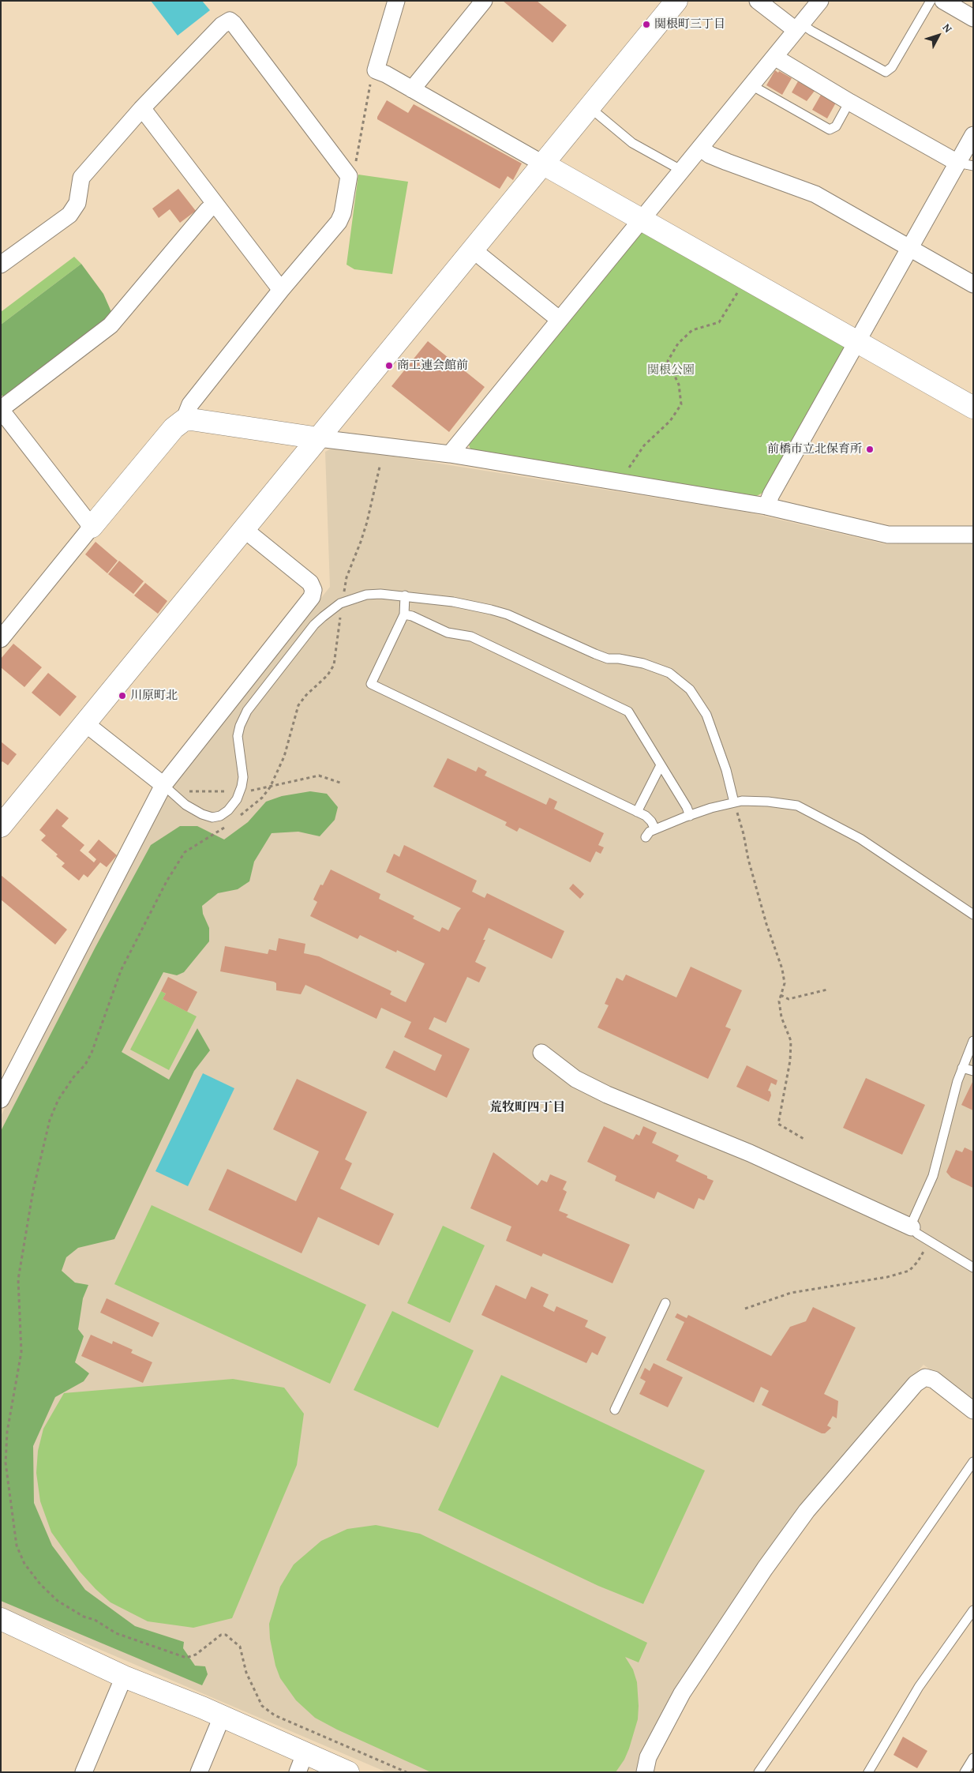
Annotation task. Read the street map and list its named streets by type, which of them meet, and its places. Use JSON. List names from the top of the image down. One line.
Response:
{"districts":["荒牧町四丁目"],"parks":["関根公園"],"places":["関根町三丁目","商工連会館前","前橋市立北保育所","川原町北"],"north":"top right"}
